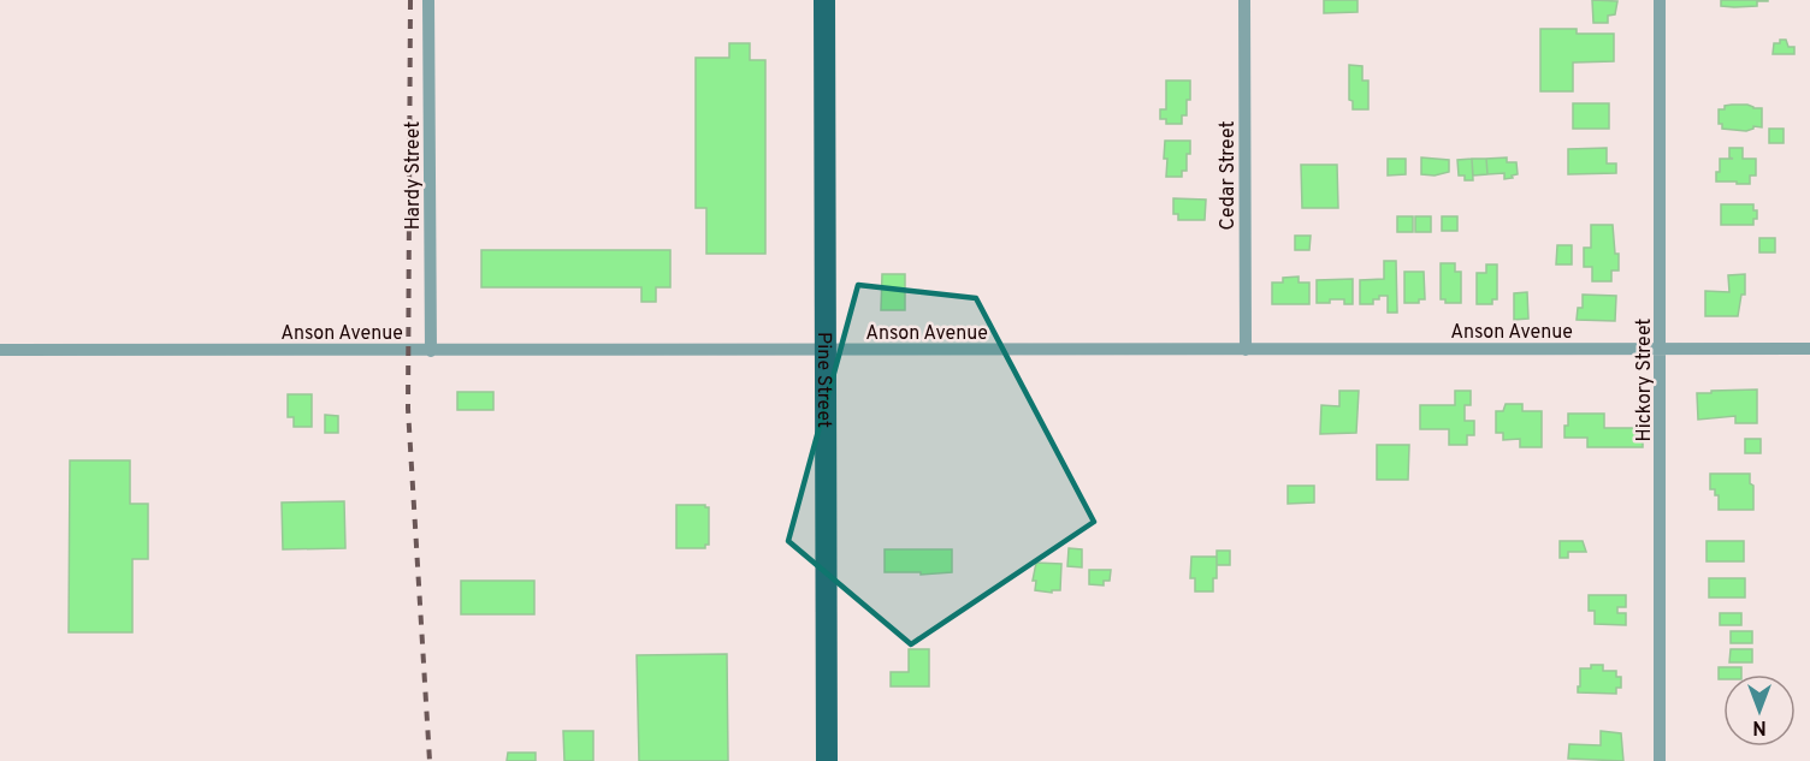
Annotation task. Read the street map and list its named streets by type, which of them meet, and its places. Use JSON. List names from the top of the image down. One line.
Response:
{"streets":{"main road":["Pine Street"],"street":["Hardy Street","Cedar Street","Anson Avenue","Hickory Street"]},"crossings":[["Hardy Street","Anson Avenue"],["Cedar Street","Anson Avenue"],["Anson Avenue","Hickory Street"],["Anson Avenue","Pine Street"]],"north":"bottom"}
